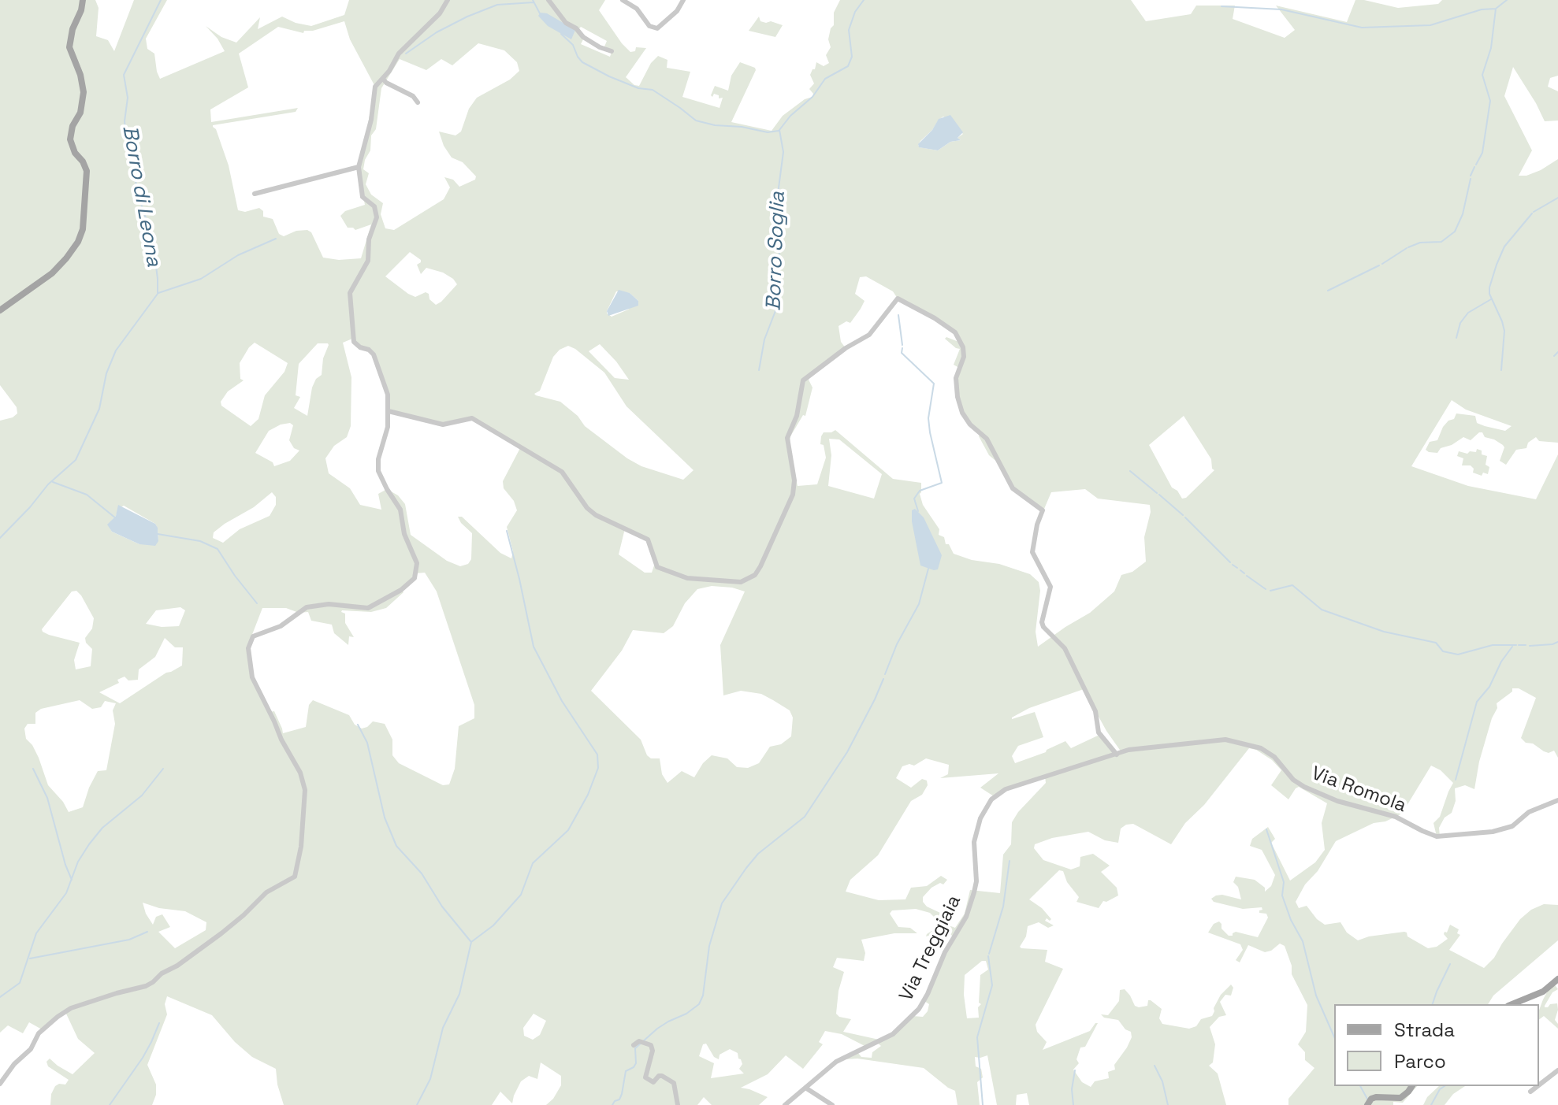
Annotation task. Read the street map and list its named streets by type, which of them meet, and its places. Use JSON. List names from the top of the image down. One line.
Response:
{"streets":{"street":["Via Romola","Via Treggiaia"]},"crossings":[["Via Romola","Via Treggiaia"]],"water":["Borro di Leona","Borro Soglia"],"legend":["Strada","Parco"]}
